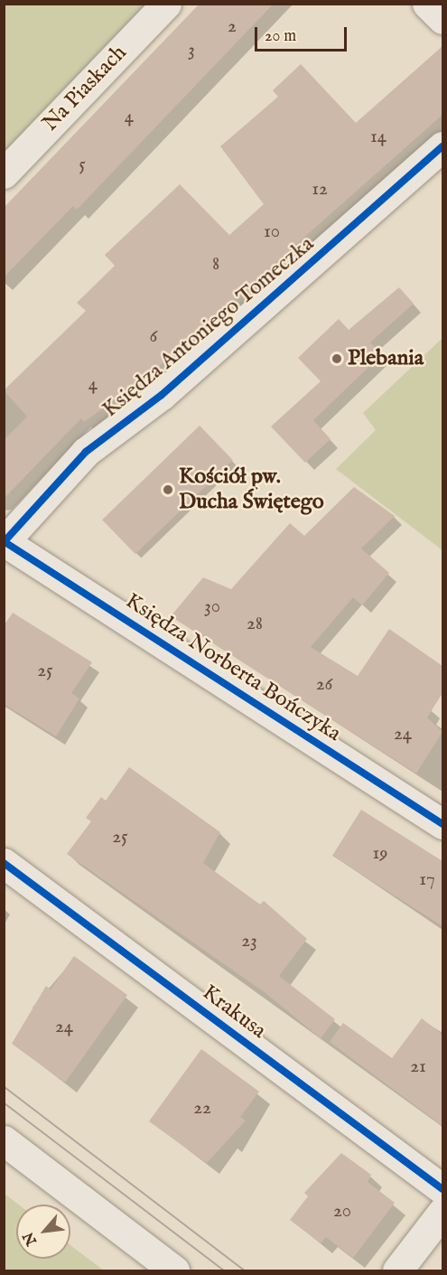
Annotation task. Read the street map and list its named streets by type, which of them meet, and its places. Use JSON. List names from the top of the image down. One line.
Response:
{"streets":{"street":["Na Piaskach","Księdza Antoniego Tomeczka","Księdza Norberta Bończyka","Krakusa"]},"crossings":[["Księdza Antoniego Tomeczka","Księdza Norberta Bończyka"]],"places":["Plebania","Kościół pw. Ducha Świętego"],"house_numbers":["2","3","4","14","5","12","10","8","6","4","30","28","25","26","24","25","19","17","23","24","21","22","20"],"scale_bar":"20 m","north":"bottom left"}
